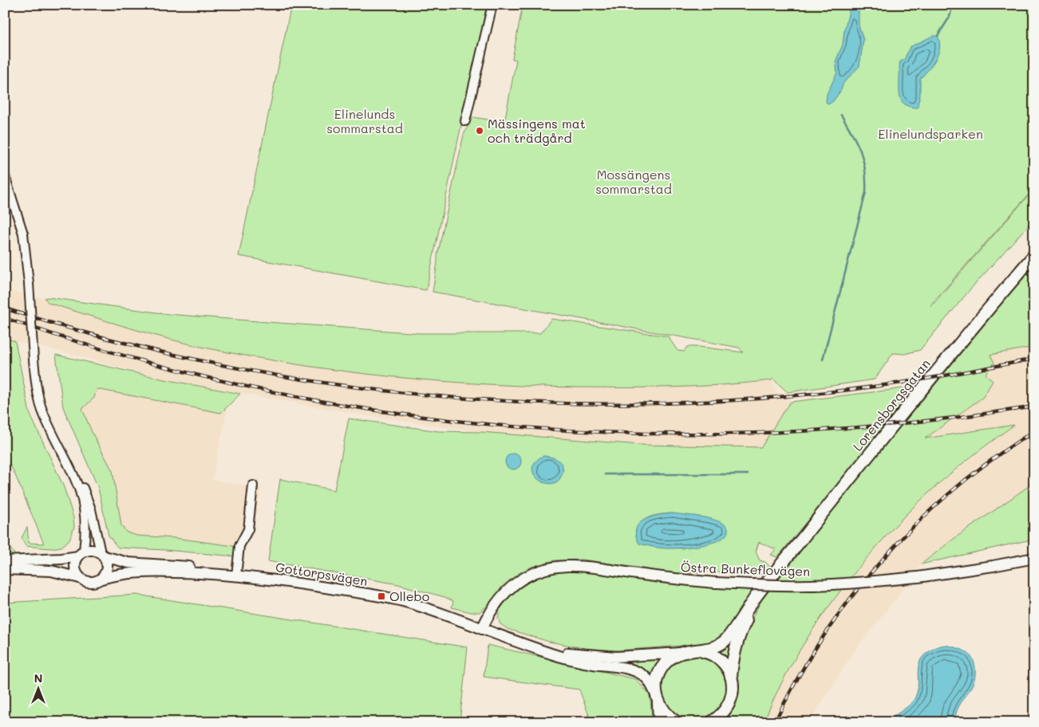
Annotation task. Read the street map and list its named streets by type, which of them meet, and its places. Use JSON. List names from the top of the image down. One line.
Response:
{"streets":{"main road":["Lorensborgsgatan"],"street":["Östra Bunkeflovägen","Gottorpsvägen"]},"crossings":[["Lorensborgsgatan","Gottorpsvägen"],["Östra Bunkeflovägen","Gottorpsvägen"]],"parks":["Elinelunds sommarstad","Elinelundsparken","Mossängens sommarstad"],"places":{"other":["Mässingens mat och trädgård"],"transit":["Ollebo"]},"north":"top"}
